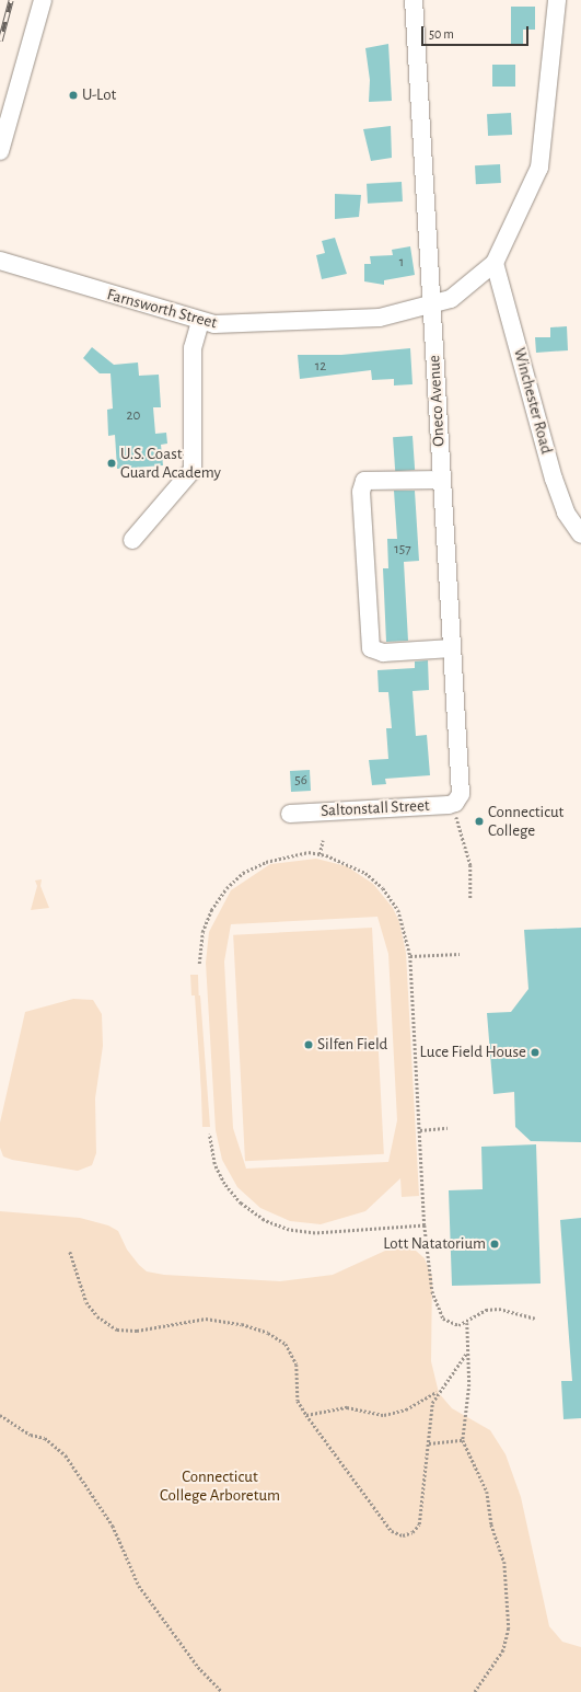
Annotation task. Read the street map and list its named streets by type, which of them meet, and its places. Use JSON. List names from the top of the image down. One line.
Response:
{"streets":{"street":["Farnsworth Street","Oneco Avenue","Winchester Road","Saltonstall Street"]},"crossings":[["Farnsworth Street","Oneco Avenue"],["Farnsworth Street","Winchester Road"],["Oneco Avenue","Saltonstall Street"]],"parks":["Connecticut College Arboretum"],"places":["U-Lot","U.S. Coast Guard Academy","Connecticut College","Silfen Field","Luce Field House","Lott Natatorium"],"house_numbers":["1","12","20","157","56"],"scale_bar":"50 m"}
